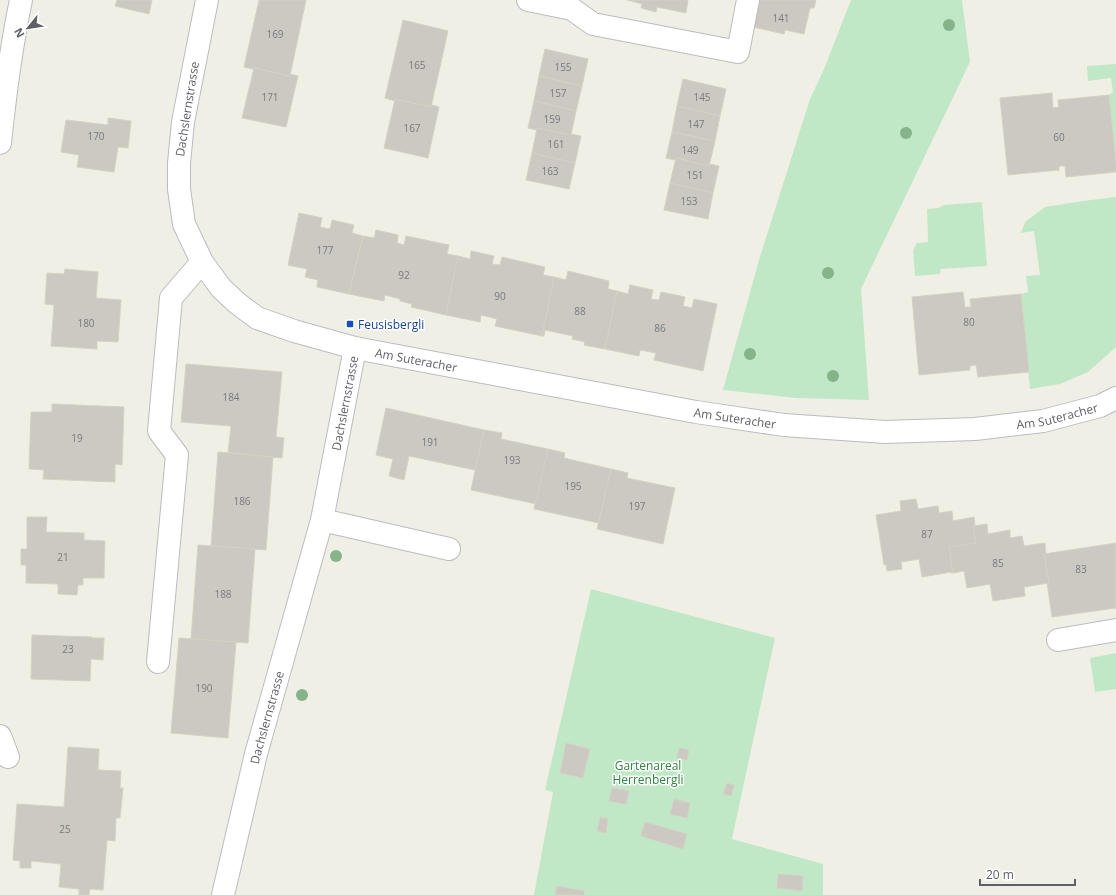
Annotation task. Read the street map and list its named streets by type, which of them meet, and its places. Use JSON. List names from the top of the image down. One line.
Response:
{"streets":{"street":["Dachslernstrasse","Am Suteracher"]},"crossings":[["Dachslernstrasse","Am Suteracher"]],"parks":["Gartenareal Herrenbergli"],"places":{"transit":["Feusisbergli"]},"house_numbers":["141","169","165","155","157","171","145","159","147","167","170","60","161","149","163","151","153","177","92","90","88","80","180","86","184","19","191","193","195","186","197","87","21","85","83","188","23","190","25"],"scale_bar":"20 m","north":"bottom left"}
